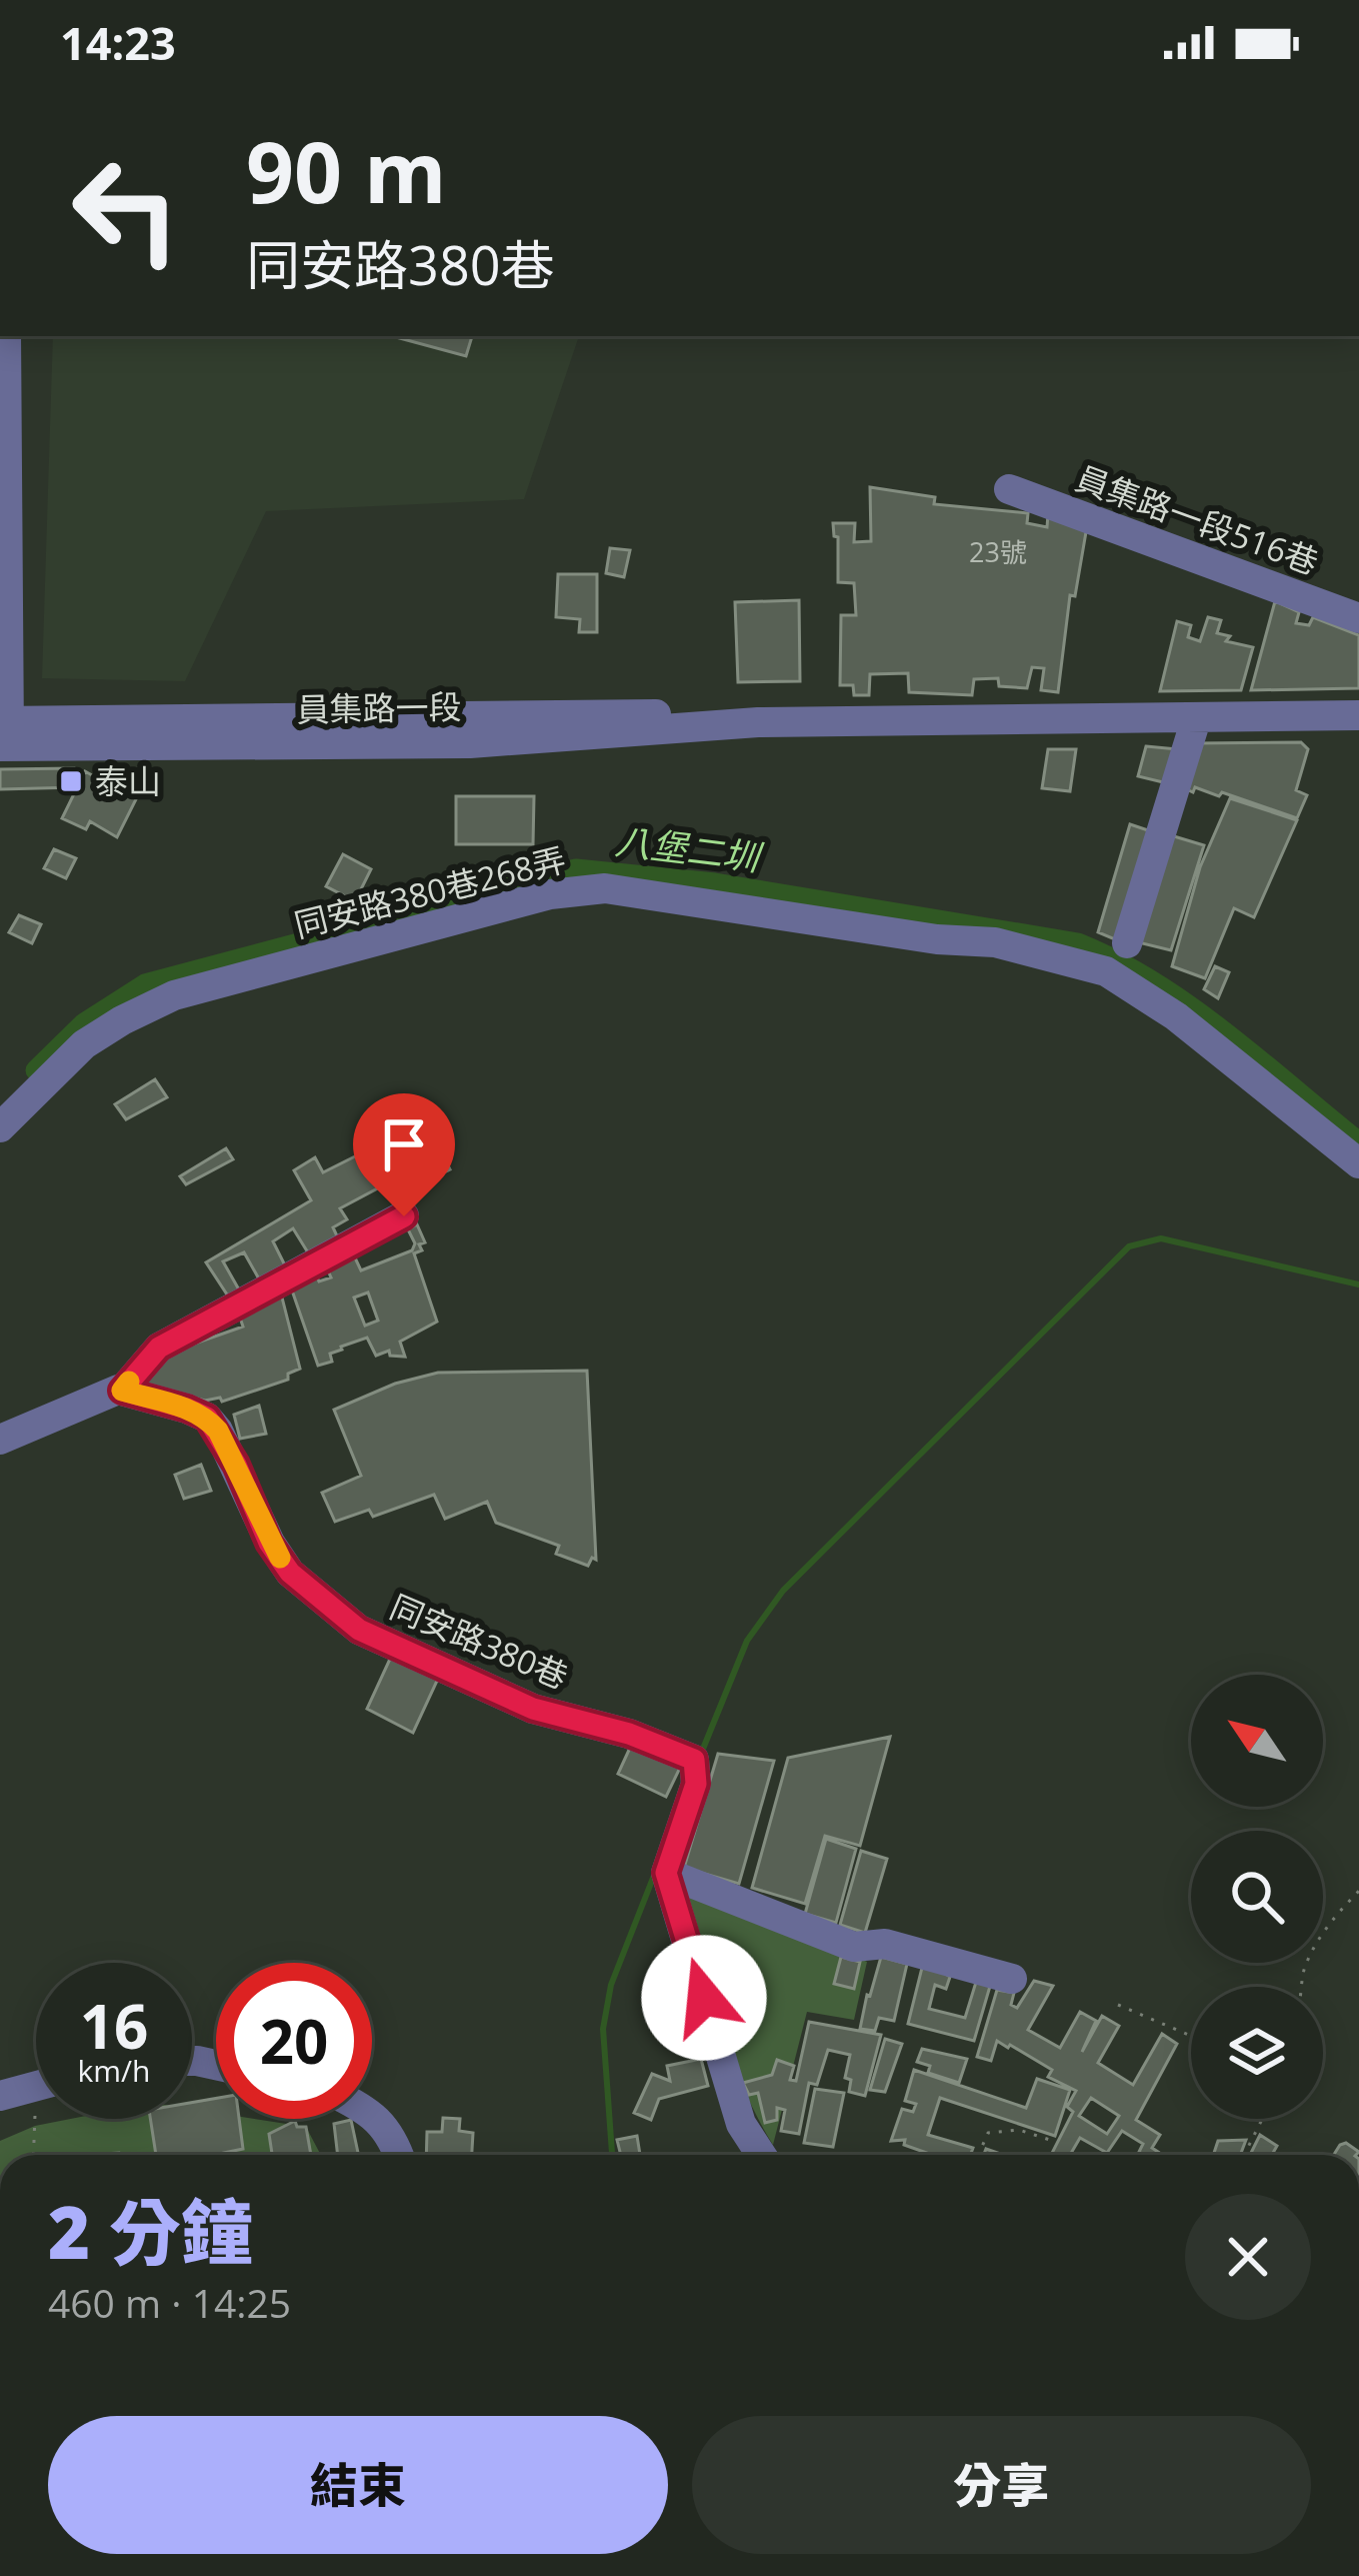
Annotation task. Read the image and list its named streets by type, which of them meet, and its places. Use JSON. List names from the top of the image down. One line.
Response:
{"streets":{"street":["員集路一段516巷","員集路一段","同安路380巷268弄","同安路380巷"]},"water":["八堡二圳"],"places":{"transit":["泰山"]},"house_numbers":["23號"],"north":"top left","page":{"status":"14:23","turn":["90 m","同安路380巷"],"speed":"16 km/h","limit":"20","heading":["2 分鐘","460 m · 14:25"],"buttons":["結束","分享"]}}
